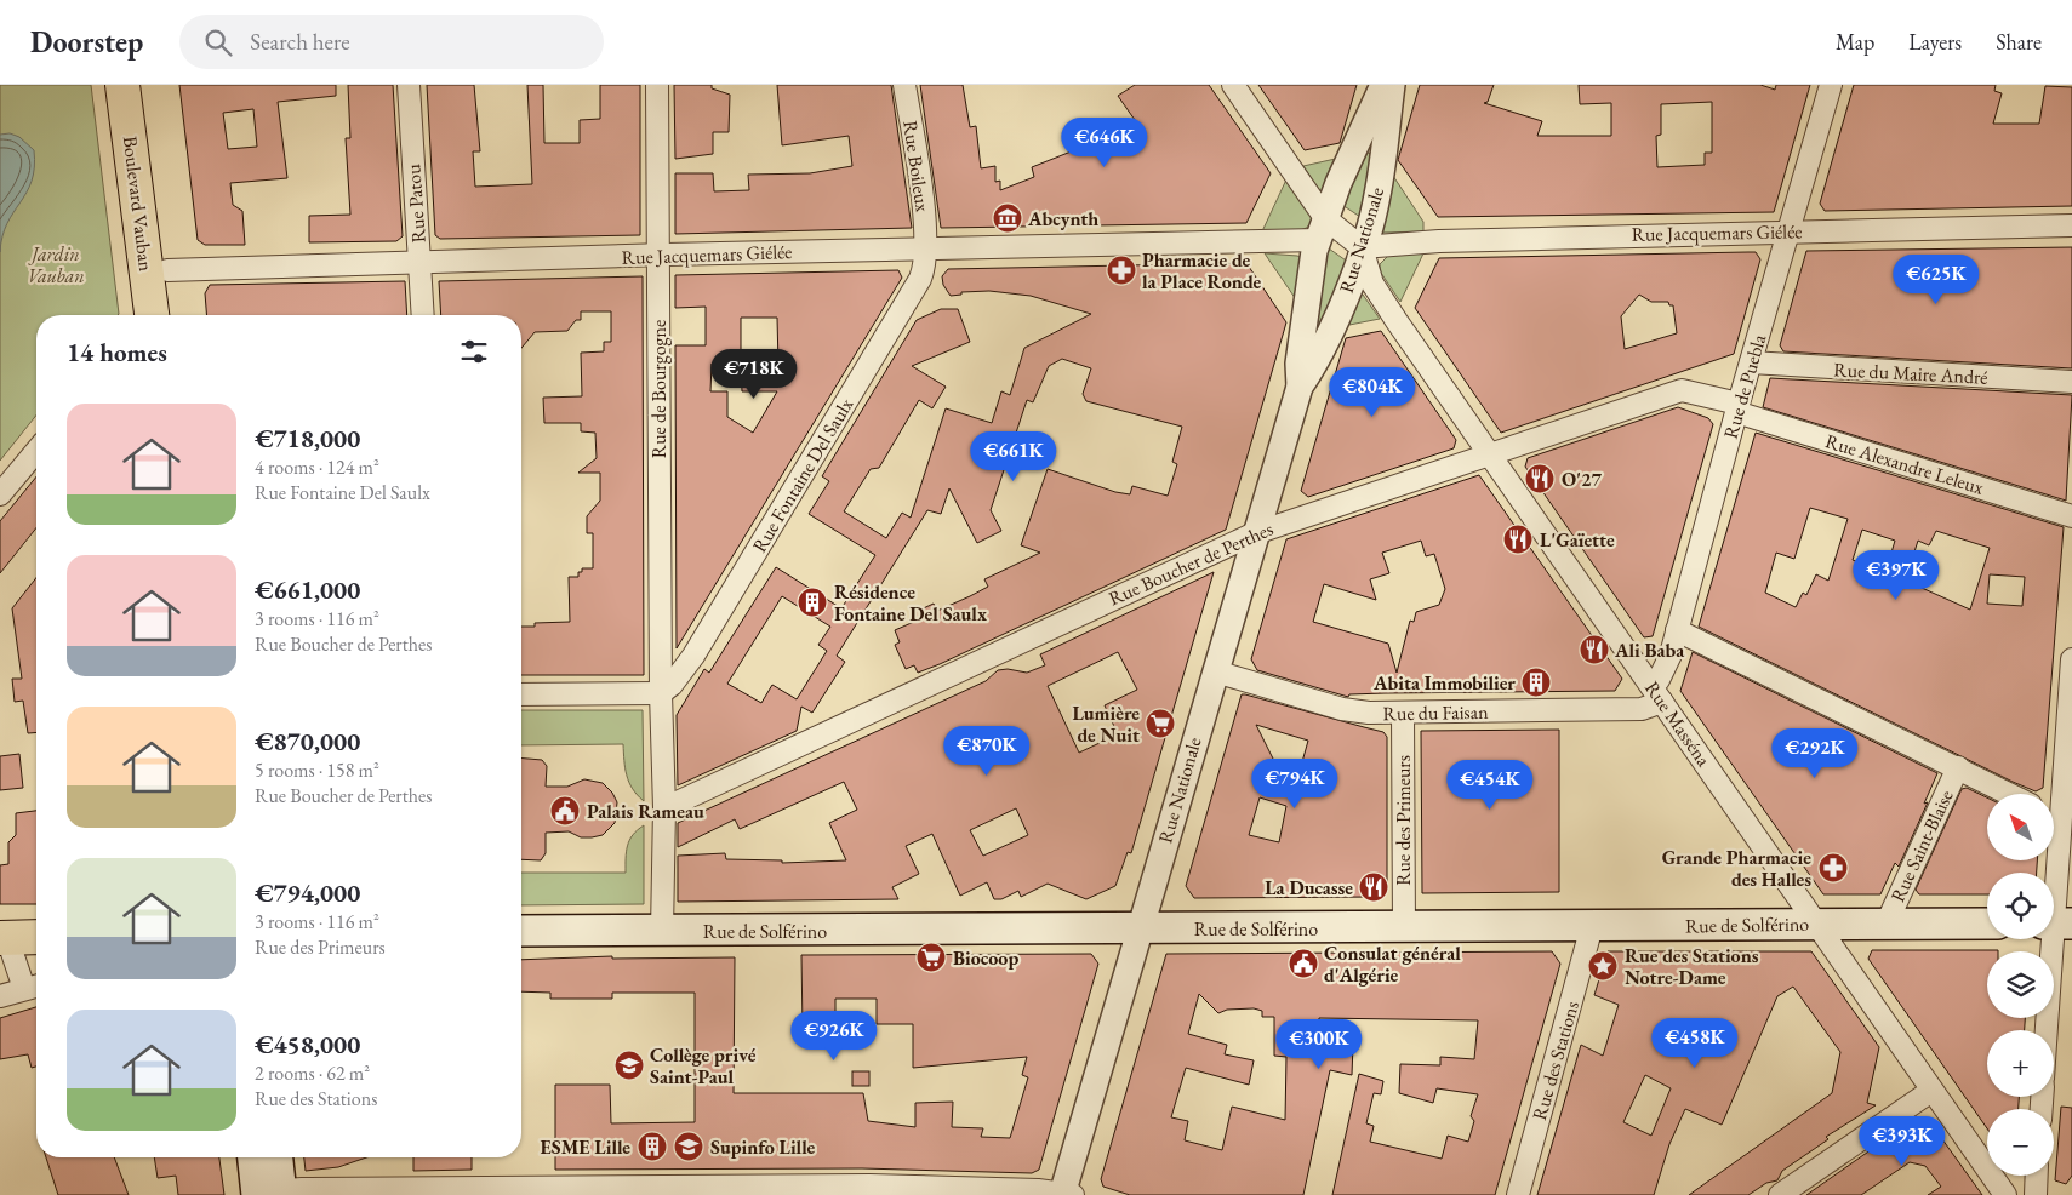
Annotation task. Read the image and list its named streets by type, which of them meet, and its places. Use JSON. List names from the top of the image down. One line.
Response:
{"streets":{"main road":["Boulevard Vauban","Rue de Solférino"],"street":["Rue Boileux","Rue Patou","Rue Jacquemars Giélée","Rue Nationale","Rue du Maire André","Rue de Puebla","Rue de Bourgogne","Rue Alexandre Leleux","Rue Fontaine Del Saulx","Rue Boucher de Perthes","Rue du Faisan","Rue Masséna","Rue des Primeurs","Rue Saint-Blaise","Rue des Stations"]},"crossings":[["Rue Boileux","Rue Jacquemars Giélée"],["Rue Boileux","Rue Fontaine Del Saulx"],["Boulevard Vauban","Rue Jacquemars Giélée"],["Rue Patou","Rue Jacquemars Giélée"],["Rue Jacquemars Giélée","Rue Nationale"],["Rue Jacquemars Giélée","Rue de Puebla"],["Rue Jacquemars Giélée","Rue de Bourgogne"],["Rue Jacquemars Giélée","Rue Fontaine Del Saulx"],["Rue Jacquemars Giélée","Rue Masséna"],["Rue Nationale","Rue Boucher de Perthes"],["Rue Nationale","Rue du Faisan"],["Rue Nationale","Rue Masséna"],["Rue Nationale","Rue de Solférino"],["Rue du Maire André","Rue de Puebla"],["Rue de Puebla","Rue Alexandre Leleux"],["Rue de Puebla","Rue Boucher de Perthes"],["Rue de Puebla","Rue du Faisan"],["Rue de Puebla","Rue Masséna"],["Rue de Bourgogne","Rue Fontaine Del Saulx"],["Rue de Bourgogne","Rue Boucher de Perthes"],["Rue de Bourgogne","Rue de Solférino"],["Rue Alexandre Leleux","Rue Boucher de Perthes"],["Rue Boucher de Perthes","Rue Masséna"],["Rue du Faisan","Rue Masséna"],["Rue du Faisan","Rue des Primeurs"],["Rue Masséna","Rue de Solférino"],["Rue des Primeurs","Rue de Solférino"],["Rue Saint-Blaise","Rue de Solférino"],["Rue de Solférino","Rue des Stations"]],"parks":["Jardin Vauban"],"places":{"museum":["Abcynth"],"pharmacy":["Pharmacie de la Place Ronde","Grande Pharmacie des Halles"],"restaurant":["O'27","L'Gaïette","Ali Baba","La Ducasse"],"building":["Résidence Fontaine Del Saulx","Abita Immobilier","ESME Lille"],"supermarket":["Lumière de Nuit","Biocoop"],"public building":["Palais Rameau","Consulat général d'Algérie"],"place":["Rue des Stations Notre-Dame"],"school or university":["Collège privé Saint-Paul","Supinfo Lille"]},"north":"top left","page":{"header":"Doorstep","search":"Search here","nav":["Map","Layers","Share"],"price":["€646K","€625K","€718K","€804K","€661K","€397K","€870K","€292K","€794K","€454K","€926K","€458K","€300K","€393K"],"heading":"14 homes","list":[{"name":"€718,000","note":"4 rooms · 124 m² · Rue Fontaine Del Saulx"},{"name":"€661,000","note":"3 rooms · 116 m² · Rue Boucher de Perthes"},{"name":"€870,000","note":"5 rooms · 158 m² · Rue Boucher de Perthes"},{"name":"€794,000","note":"3 rooms · 116 m² · Rue des Primeurs"},{"name":"€458,000","note":"2 rooms · 62 m² · Rue des Stations"}],"map_buttons":["+","−"]}}
